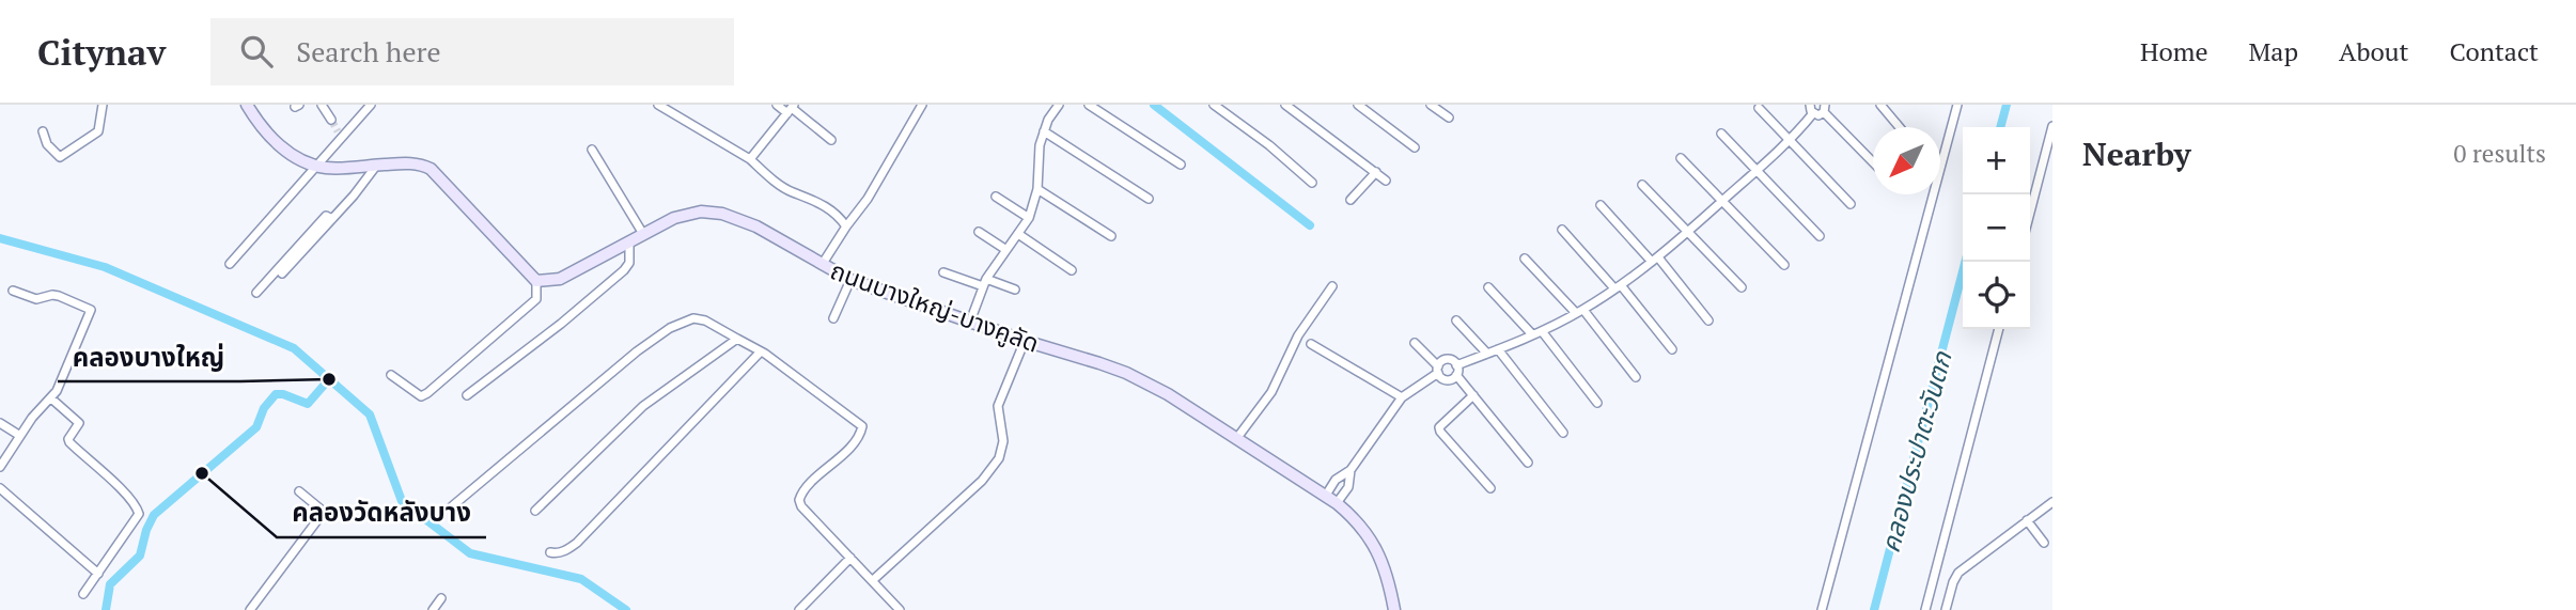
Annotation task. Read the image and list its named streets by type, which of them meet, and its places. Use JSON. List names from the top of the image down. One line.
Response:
{"streets":{"street":["ถนนบางใหญ่-บางคูลัด"]},"water":["คลองประปาตะวันตก"],"places":["คลองบางใหญ่","คลองวัดหลังบาง"],"north":"bottom left","page":{"header":"Citynav","search":"Search here","nav":["Home","Map","About","Contact"],"heading":["Nearby","0 results"],"map_buttons":["+","−"]}}
